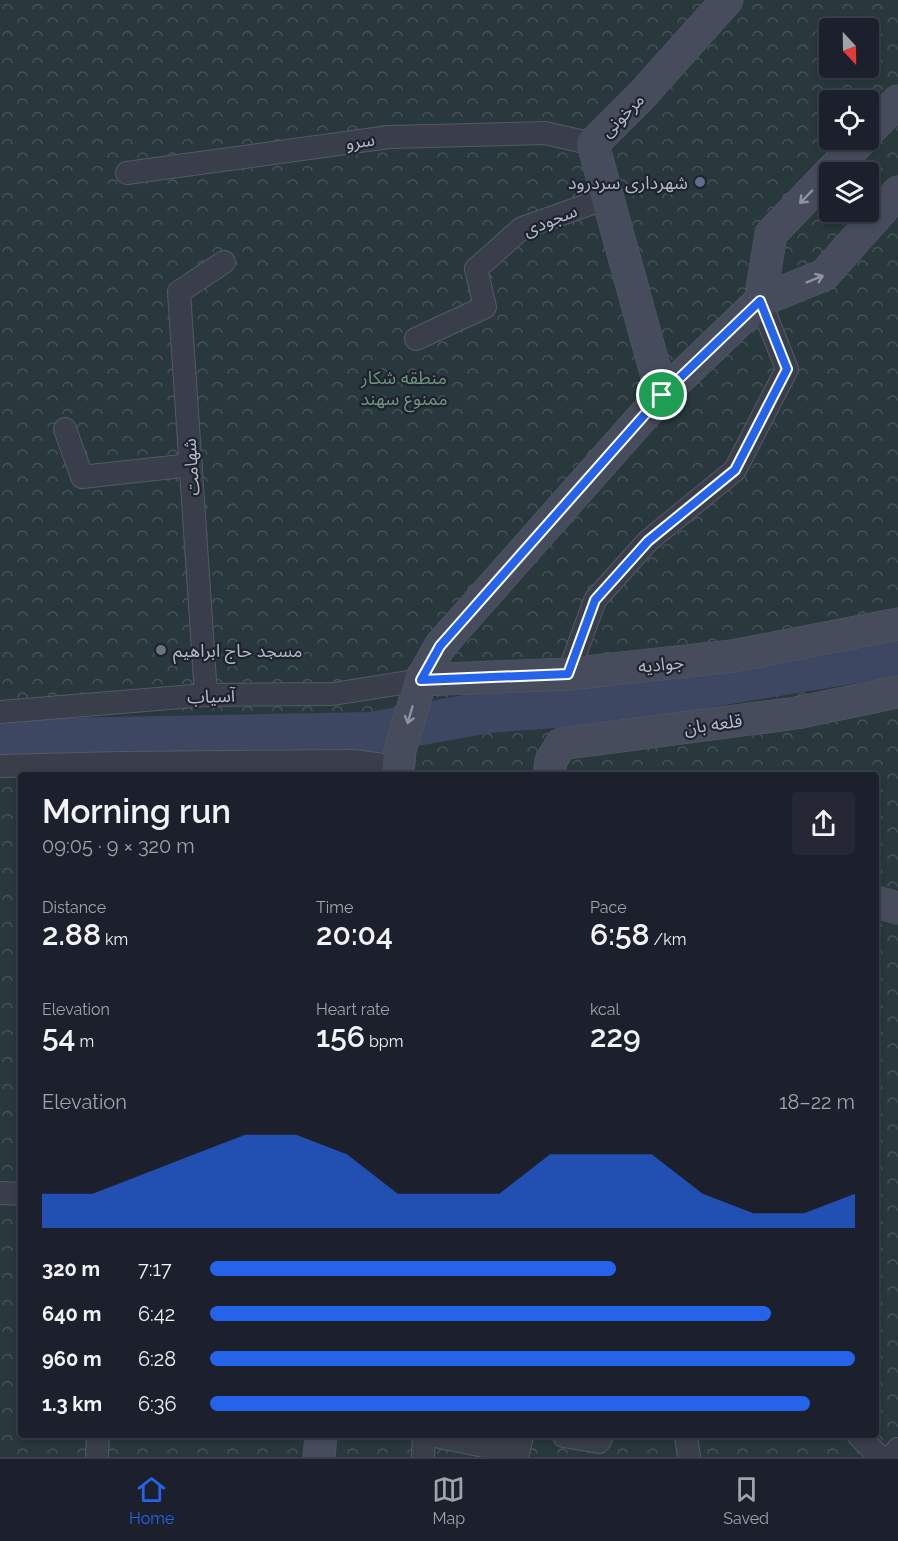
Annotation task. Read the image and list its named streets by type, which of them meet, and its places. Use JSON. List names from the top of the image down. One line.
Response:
{"streets":{"street":["مرخونی","سرو","سجودی","شهامت","جوادیه","آسیاب","قلعه بان"]},"crossings":[["مرخونی","سرو"],["مرخونی","سجودی"],["شهامت","آسیاب"],["جوادیه","آسیاب"]],"parks":["منطقه شکار ممنوع سهند"],"places":["شهرداری سردرود","مسجد حاج ابراهیم"],"north":"bottom","page":{"heading":["Morning run","09:05 · 9 × 320 m"],"stats":[["Distance","2.88 km"],["Time","20:04"],["Pace","6:58 /km"],["Elevation","54 m"],["Heart rate","156 bpm"],["kcal","229"]],"chart":["Elevation","18–22 m"],"list":[{"name":"320 m","note":"7:17"},{"name":"640 m","note":"6:42"},{"name":"960 m","note":"6:28"},{"name":"1.3 km","note":"6:36"}],"tabs":["Home","Map","Saved"]}}
